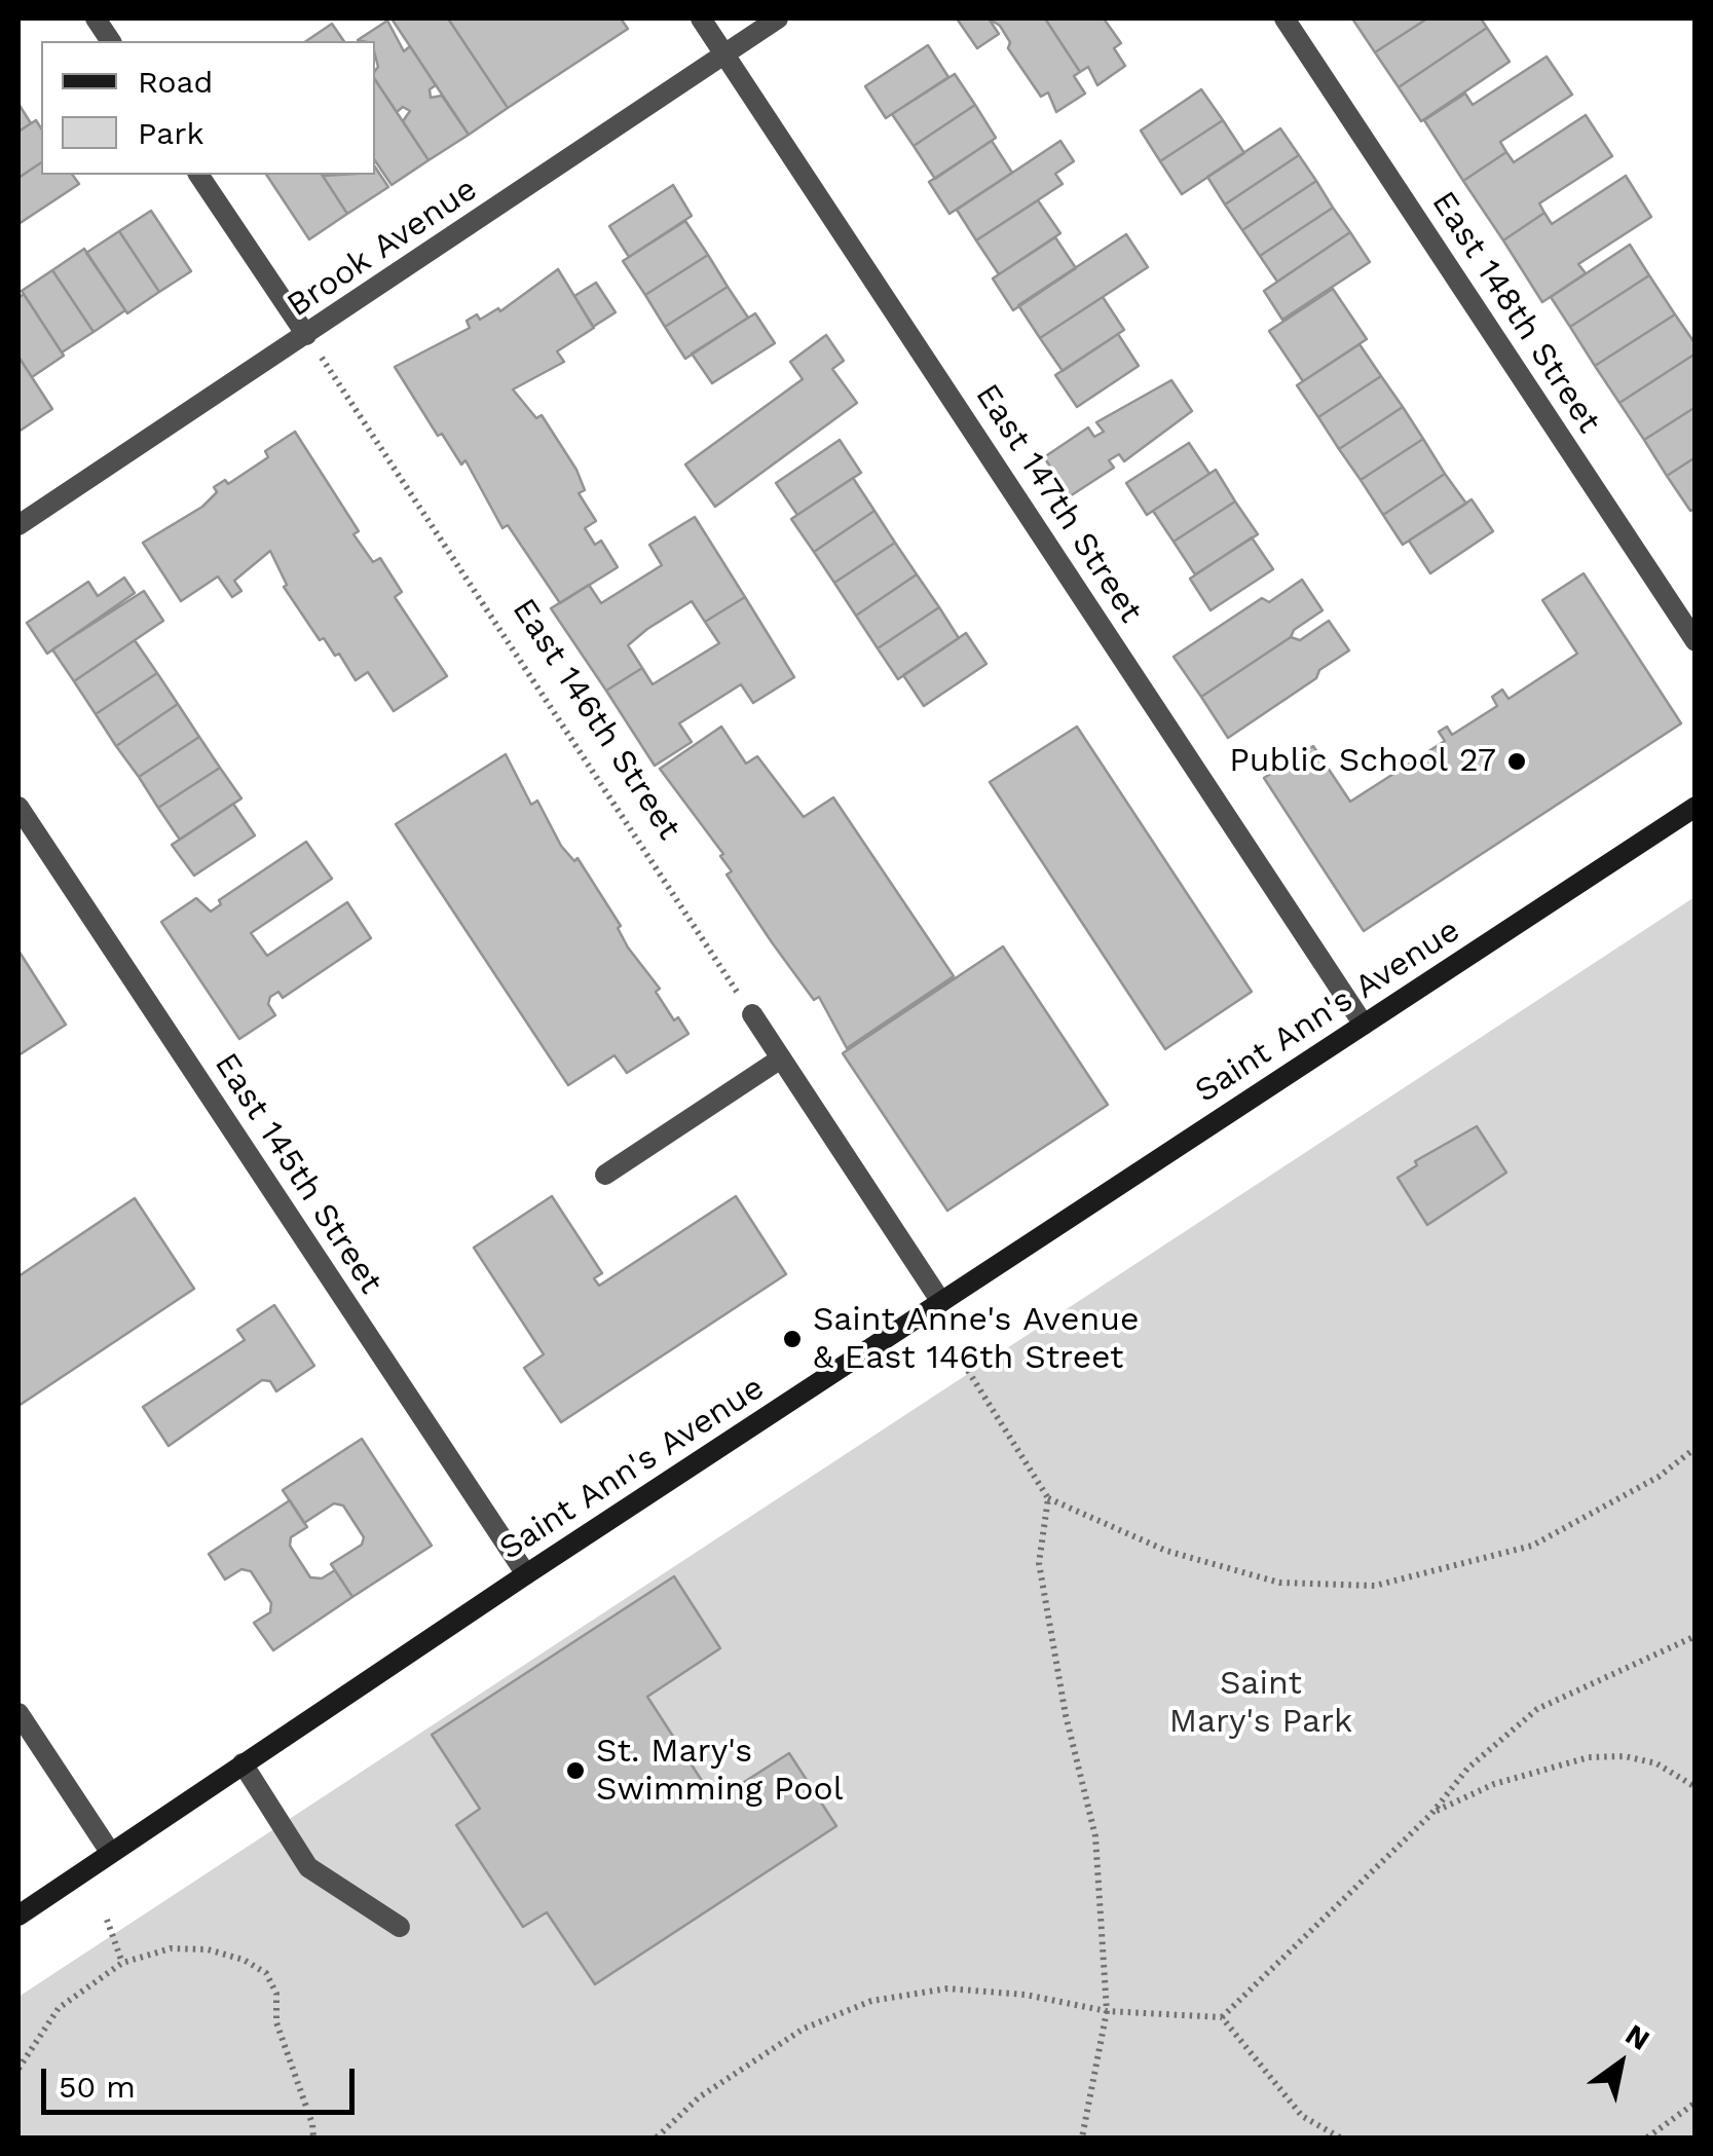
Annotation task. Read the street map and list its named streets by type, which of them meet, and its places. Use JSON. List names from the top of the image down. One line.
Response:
{"streets":{"street":["Brook Avenue","East 148th Street","East 147th Street","Saint Ann's Avenue","East 145th Street"],"path":["East 146th Street"]},"crossings":[["Brook Avenue","East 147th Street"],["Brook Avenue","East 146th Street"],["East 147th Street","Saint Ann's Avenue"],["Saint Ann's Avenue","East 145th Street"]],"parks":["Saint Mary's Park"],"places":["Public School 27","Saint Anne's Avenue & East 146th Street","St. Mary's Swimming Pool"],"legend":["Road","Park"],"scale_bar":"50 m","north":"top right"}
